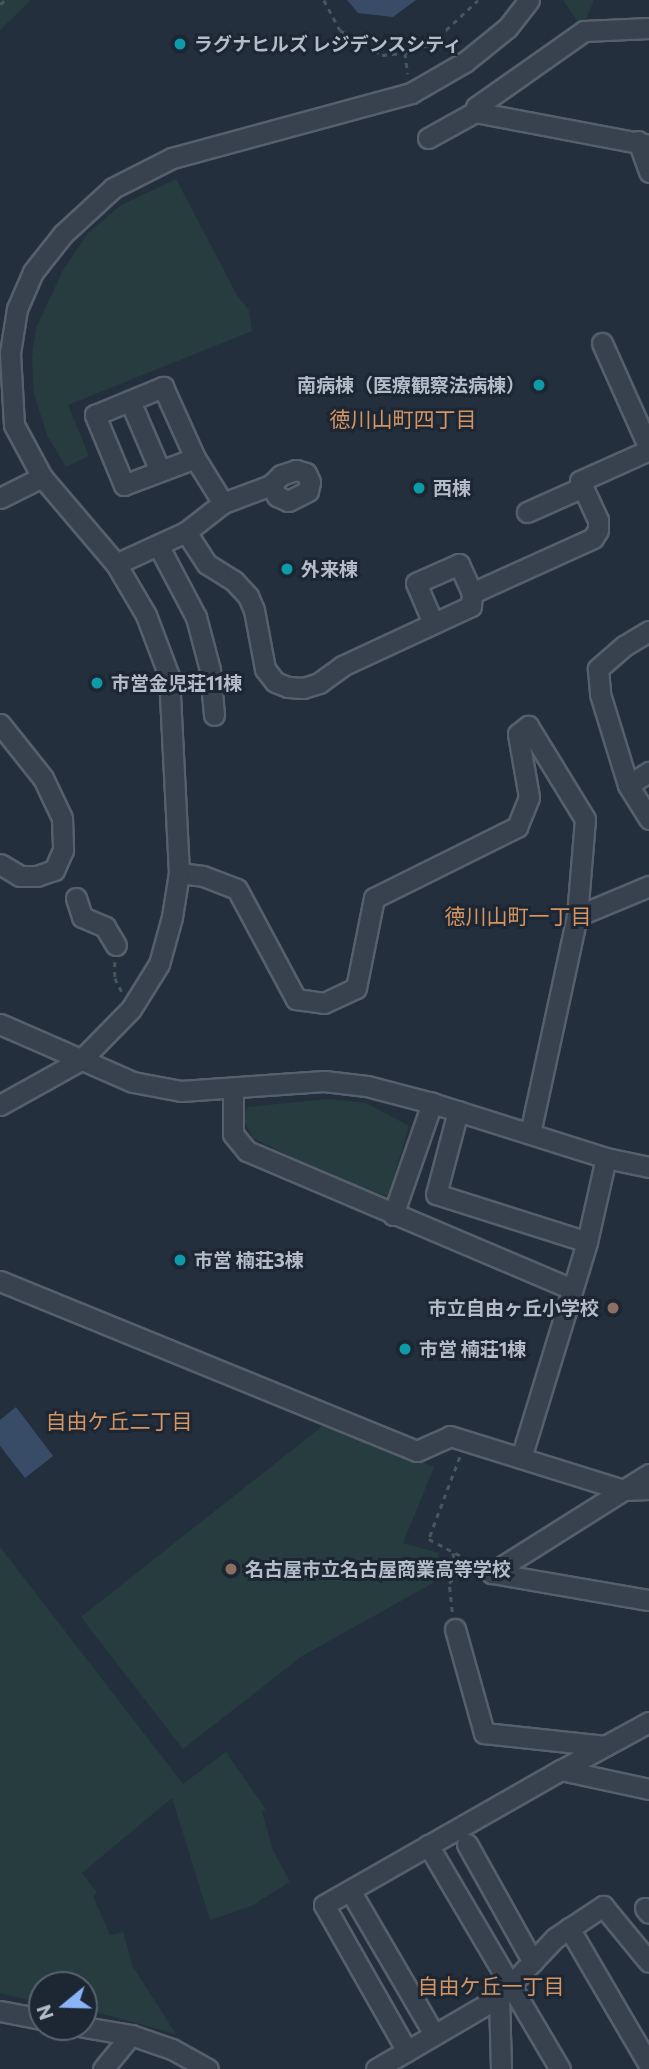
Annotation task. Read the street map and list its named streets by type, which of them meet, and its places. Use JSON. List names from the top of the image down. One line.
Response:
{"districts":["徳川山町四丁目","徳川山町一丁目","自由ケ丘二丁目","自由ケ丘一丁目"],"places":["ラグナヒルズ レジデンスシティ","南病棟（医療観察法病棟）","西棟","外来棟","市営金児荘11棟","市営 楠荘3棟","市立自由ヶ丘小学校","市営 楠荘1棟","名古屋市立名古屋商業高等学校"],"north":"left"}
